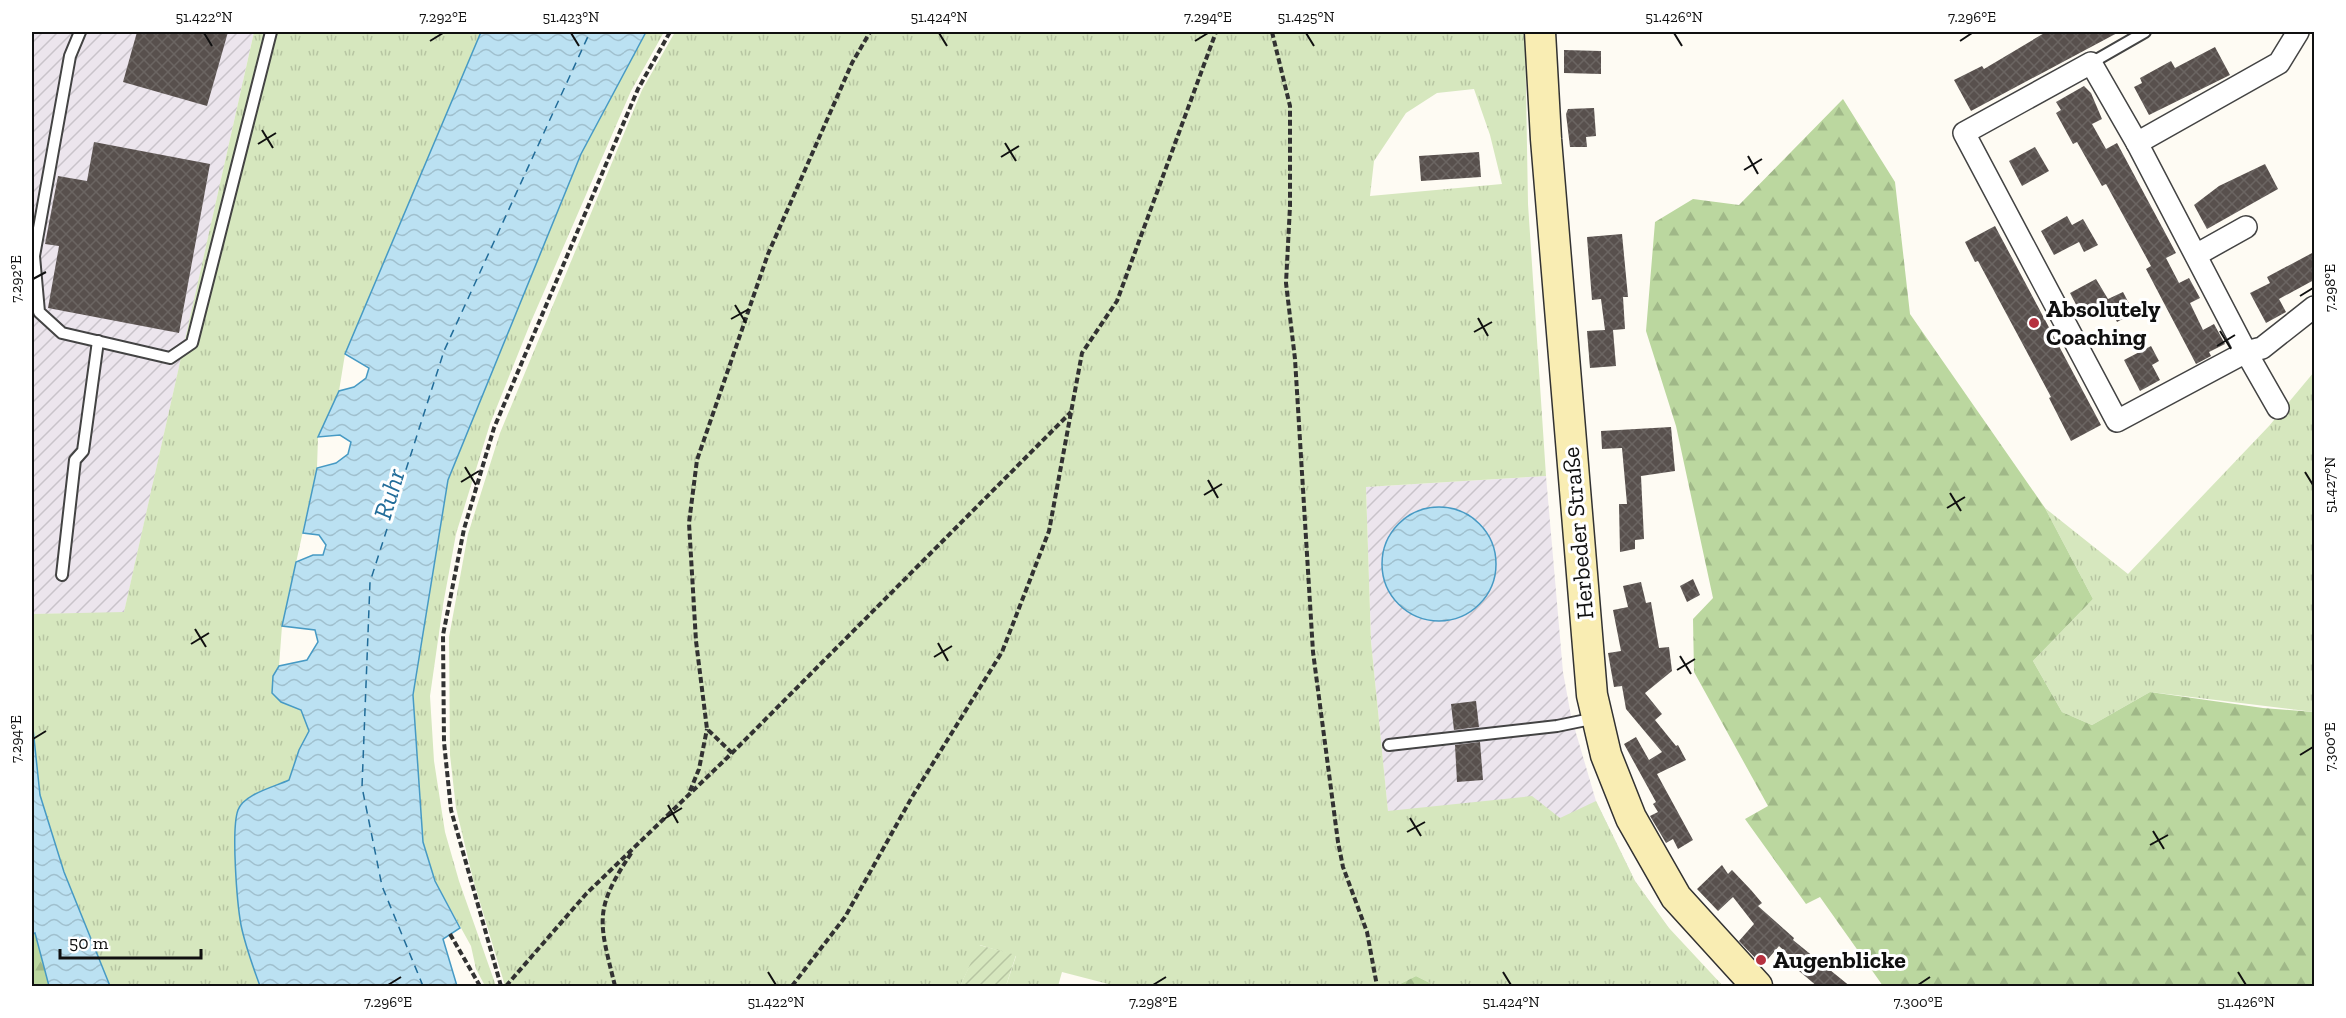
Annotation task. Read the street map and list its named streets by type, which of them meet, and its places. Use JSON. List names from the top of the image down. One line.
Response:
{"streets":{"main road":["Herbeder Straße"]},"water":["Ruhr"],"places":["Absolutely Coaching","Augenblicke"],"scale_bar":"50 m","coordinates":["51.422°N","7.292°E","51.423°N","51.424°N","7.294°E","51.425°N","51.426°N","7.296°E","7.298°E","51.427°N","7.300°E"]}
